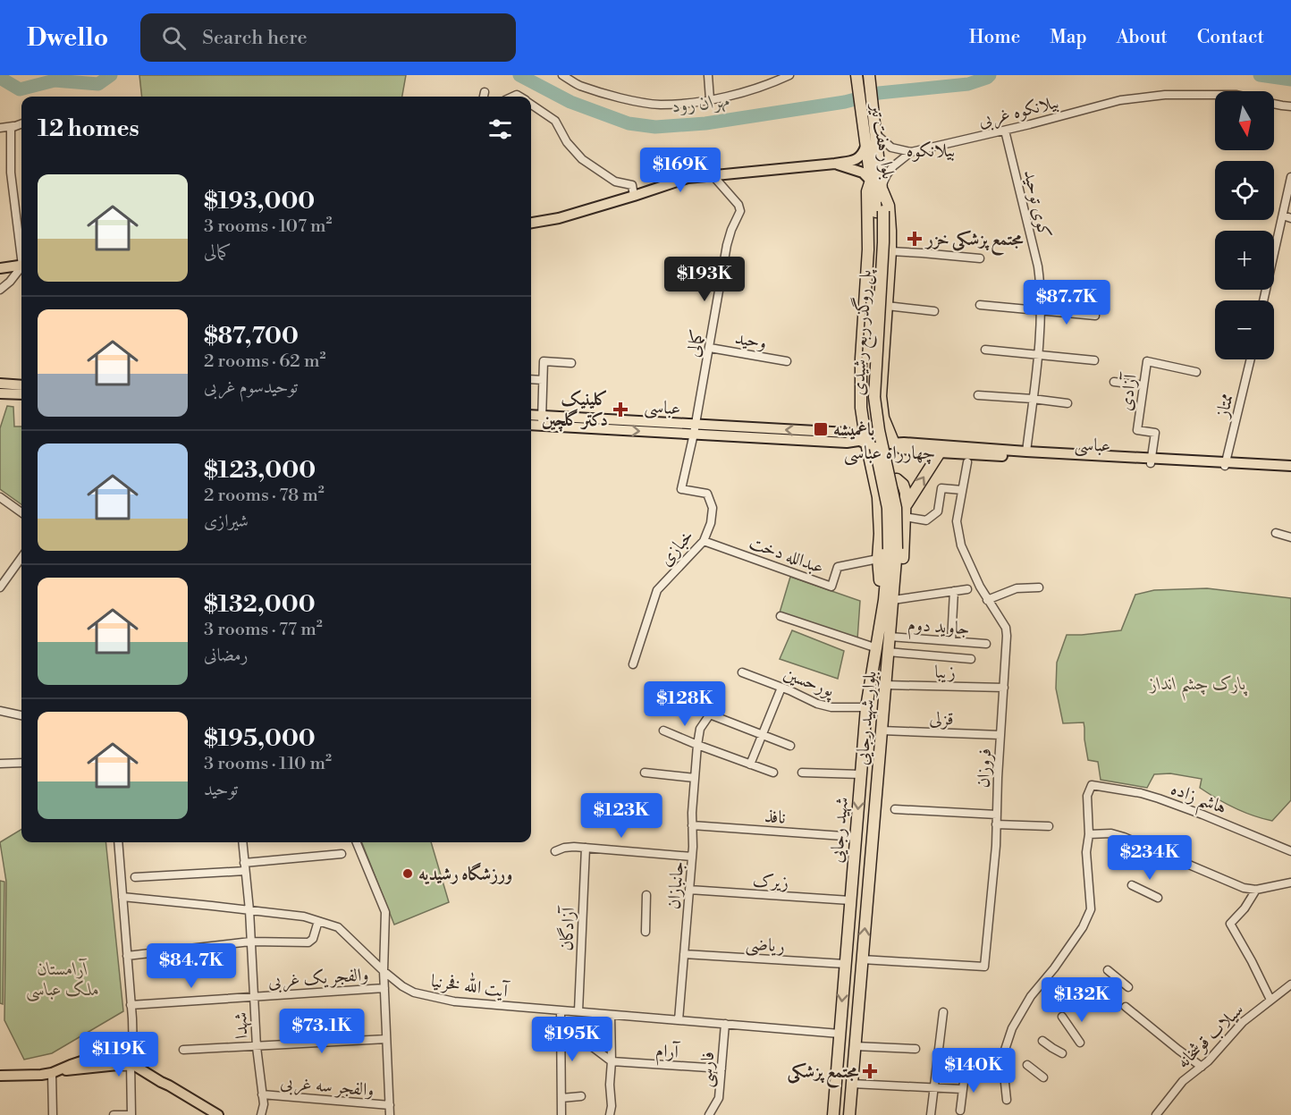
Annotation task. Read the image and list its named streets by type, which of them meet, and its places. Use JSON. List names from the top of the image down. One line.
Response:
{"streets":{"highway":["بلوار هفت تیر","پل روگذر ربع رشیدی","بلوار شهید رجایی","شهید رجایی"],"main road":["عباسى"],"street":["بیلانکوه غربی","کوی توحید","وحید","کمالی","آزادی","ممتاز","خبازی","عبدالله دخت","جاوید دوم","زیبا","پورحسین","قزلی","فروزان","هاشم زاده","نافذ","زیرک","جانبازان","آزادگان","ریاضی","والفجر یک غربی","آیت الله فخرنیا","شهدا","سیلاب قوشخانه","آرام","فارسی","والفجر سه غربی"]},"crossings":[["بیلانکوه غربی","بلوار هفت تیر"],["بیلانکوه غربی","کوی توحید"],["بلوار هفت تیر","پل روگذر ربع رشیدی"],["کوی توحید","عباسى"],["پل روگذر ربع رشیدی","بلوار شهید رجایی"],["وحید","کمالی"],["کمالی","عباسى"],["کمالی","خبازی"],["آزادی","عباسى"],["ممتاز","عباسى"],["عباسى","خبازی"],["خبازی","عبدالله دخت"],["جاوید دوم","بلوار شهید رجایی"],["زیبا","بلوار شهید رجایی"],["زیبا","فروزان"],["پورحسین","شهید رجایی"],["بلوار شهید رجایی","قزلی"],["بلوار شهید رجایی","فروزان"],["بلوار شهید رجایی","شهید رجایی"],["قزلی","فروزان"],["نافذ","شهید رجایی"],["نافذ","جانبازان"],["شهید رجایی","زیرک"],["شهید رجایی","ریاضی"],["شهید رجایی","آیت الله فخرنیا"],["زیرک","جانبازان"],["جانبازان","ریاضی"],["جانبازان","آیت الله فخرنیا"],["آزادگان","آیت الله فخرنیا"],["والفجر یک غربی","شهدا"],["آیت الله فخرنیا","شهدا"],["آیت الله فخرنیا","فارسی"],["شهدا","والفجر سه غربی"],["آرام","فارسی"]],"one_way":["بلوار شهید رجایی"],"districts":["بیلانکوه","چهارراه عباسی"],"water":["مهران رود"],"parks":["پارک چشم انداز","آرامستان ملک عباسی"],"places":{"health":["مجتمع پزشکی خزر","کلینیک دکتر گلچین","مجتمع پزشکی"],"transit":["باغمیشه"],"other":["ورزشگاه رشیدیه"]},"north":"bottom","page":{"header":"Dwello","search":"Search here","nav":["Home","Map","About","Contact"],"map_buttons":["+","−"],"heading":"12 homes","price":["$169K","$193K","$87.7K","$128K","$123K","$234K","$84.7K","$132K","$73.1K","$195K","$119K","$140K"],"list":[{"name":"$193,000","note":"3 rooms · 107 m² · کمالی"},{"name":"$87,700","note":"2 rooms · 62 m² · توحیدسوم غربی"},{"name":"$123,000","note":"2 rooms · 78 m² · شیرازی"},{"name":"$132,000","note":"3 rooms · 77 m² · رمضانی"},{"name":"$195,000","note":"3 rooms · 110 m² · توحید"}]}}
